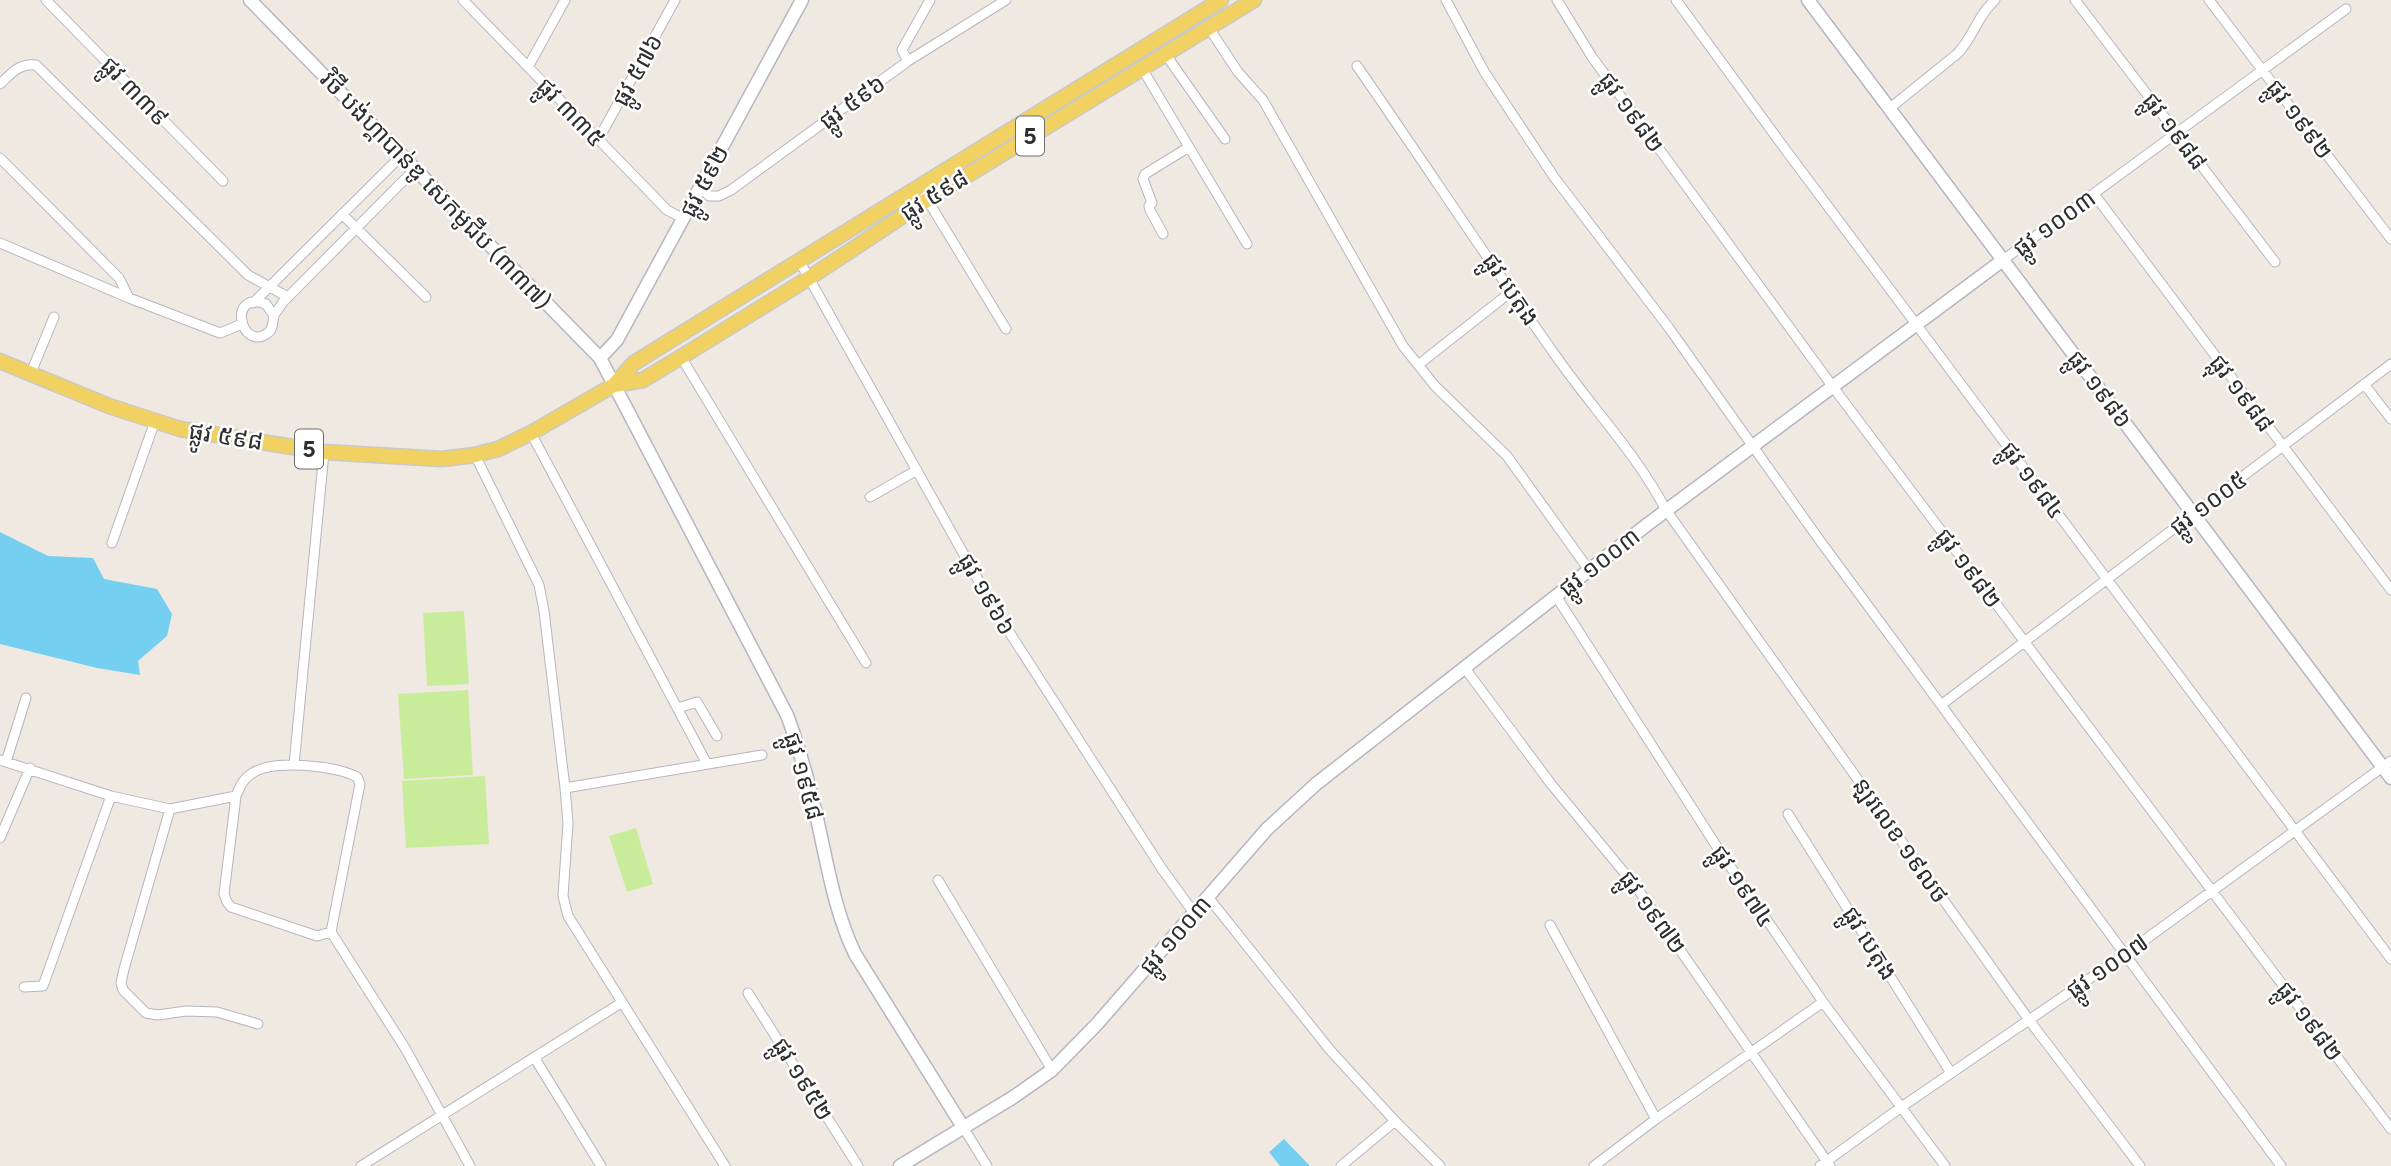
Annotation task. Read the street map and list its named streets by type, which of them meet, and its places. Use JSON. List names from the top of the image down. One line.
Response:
{"streets":{"main road":["5","ផ្លូវ ៥៩៨"],"street":["ផ្លូវ ៥៧៦","ផ្លូវ ៣៣៩","ផ្លូវ ៥៩៦","ផ្លូវ ៣៣៥","ផ្លូវ ១៩៨២","ផ្លូវ ១៩៩២","ផ្លូវ ១៩៨៨","ផ្លូវ ៥៩២","វិថី បង់ហ្គាបាន់ឌូ សេកមូជីប (៣៣៧)","ផ្លូវ ១០០៣","ផ្លូវ បេតុង","ផ្លូវ ១៩៨៦","ផ្លុវ ១៩៨៨","ផ្លូវ ១៩៨៤","ផ្លូវ ១០០៥","ផ្លូវ ១៩៦៦","ផ្លូវ ១៩៥៨","ន្ឡរលេខ ១៩លថ","ផ្លូវ ១៩៧៤","ផ្លូវ ១៩៧២","ផ្លូវ ១០០៧","ផ្លូវ ១៩៥២"]},"crossings":[["ផ្លូវ ៥៧៦","ផ្លូវ ៣៣៥"],["ផ្លូវ ៥៩៦","ផ្លូវ ៥៩២"],["ផ្លូវ ៣៣៥","ផ្លូវ ៥៩២"],["ផ្លូវ ១៩៨២","ផ្លូវ ១០០៣"],["ផ្លូវ ១៩៨២","ផ្លូវ ១០០៥"],["ផ្លូវ ១៩៨២","ផ្លូវ ១០០៧"],["ផ្លូវ ១៩៩២","ផ្លូវ ១០០៣"],["ផ្លូវ ១៩៨៨","ផ្លូវ ១០០៣"],["ផ្លូវ ៥៩២","វិថី បង់ហ្គាបាន់ឌូ សេកមូជីប (៣៣៧)"],["វិថី បង់ហ្គាបាន់ឌូ សេកមូជីប (៣៣៧)","ផ្លូវ ៥៩៨"],["វិថី បង់ហ្គាបាន់ឌូ សេកមូជីប (៣៣៧)","ផ្លូវ ១៩៥៨"],["ផ្លូវ ៥៩៨","ផ្លូវ ១៩៦៦"],["ផ្លូវ ៥៩៨","ផ្លូវ ១៩៥៨"],["ផ្លូវ ១០០៣","ផ្លូវ បេតុង"],["ផ្លូវ ១០០៣","ផ្លូវ ១៩៨៦"],["ផ្លូវ ១០០៣","ផ្លុវ ១៩៨៨"],["ផ្លូវ ១០០៣","ផ្លូវ ១៩៨៤"],["ផ្លូវ ១០០៣","ផ្លូវ ១៩៦៦"],["ផ្លូវ ១០០៣","ផ្លូវ ១៩៥៨"],["ផ្លូវ ១០០៣","ន្ឡរលេខ ១៩លថ"],["ផ្លូវ ១០០៣","ផ្លូវ ១៩៧៤"],["ផ្លូវ ១០០៣","ផ្លូវ ១៩៧២"],["ផ្លូវ បេតុង","ន្ឡរលេខ ១៩លថ"],["ផ្លូវ បេតុង","ផ្លូវ ១០០៧"],["ផ្លូវ ១៩៨៦","ផ្លូវ ១០០៥"],["ផ្លូវ ១៩៨៦","ផ្លូវ ១០០៧"],["ផ្លុវ ១៩៨៨","ផ្លូវ ១០០៥"],["ផ្លូវ ១៩៨៤","ផ្លូវ ១០០៥"],["ផ្លូវ ១៩៨៤","ផ្លូវ ១០០៧"],["ន្ឡរលេខ ១៩លថ","ផ្លូវ ១០០៧"],["ផ្លូវ ១៩៧៤","ផ្លូវ ១០០៧"],["ផ្លូវ ១៩៧២","ផ្លូវ ១០០៧"]]}
